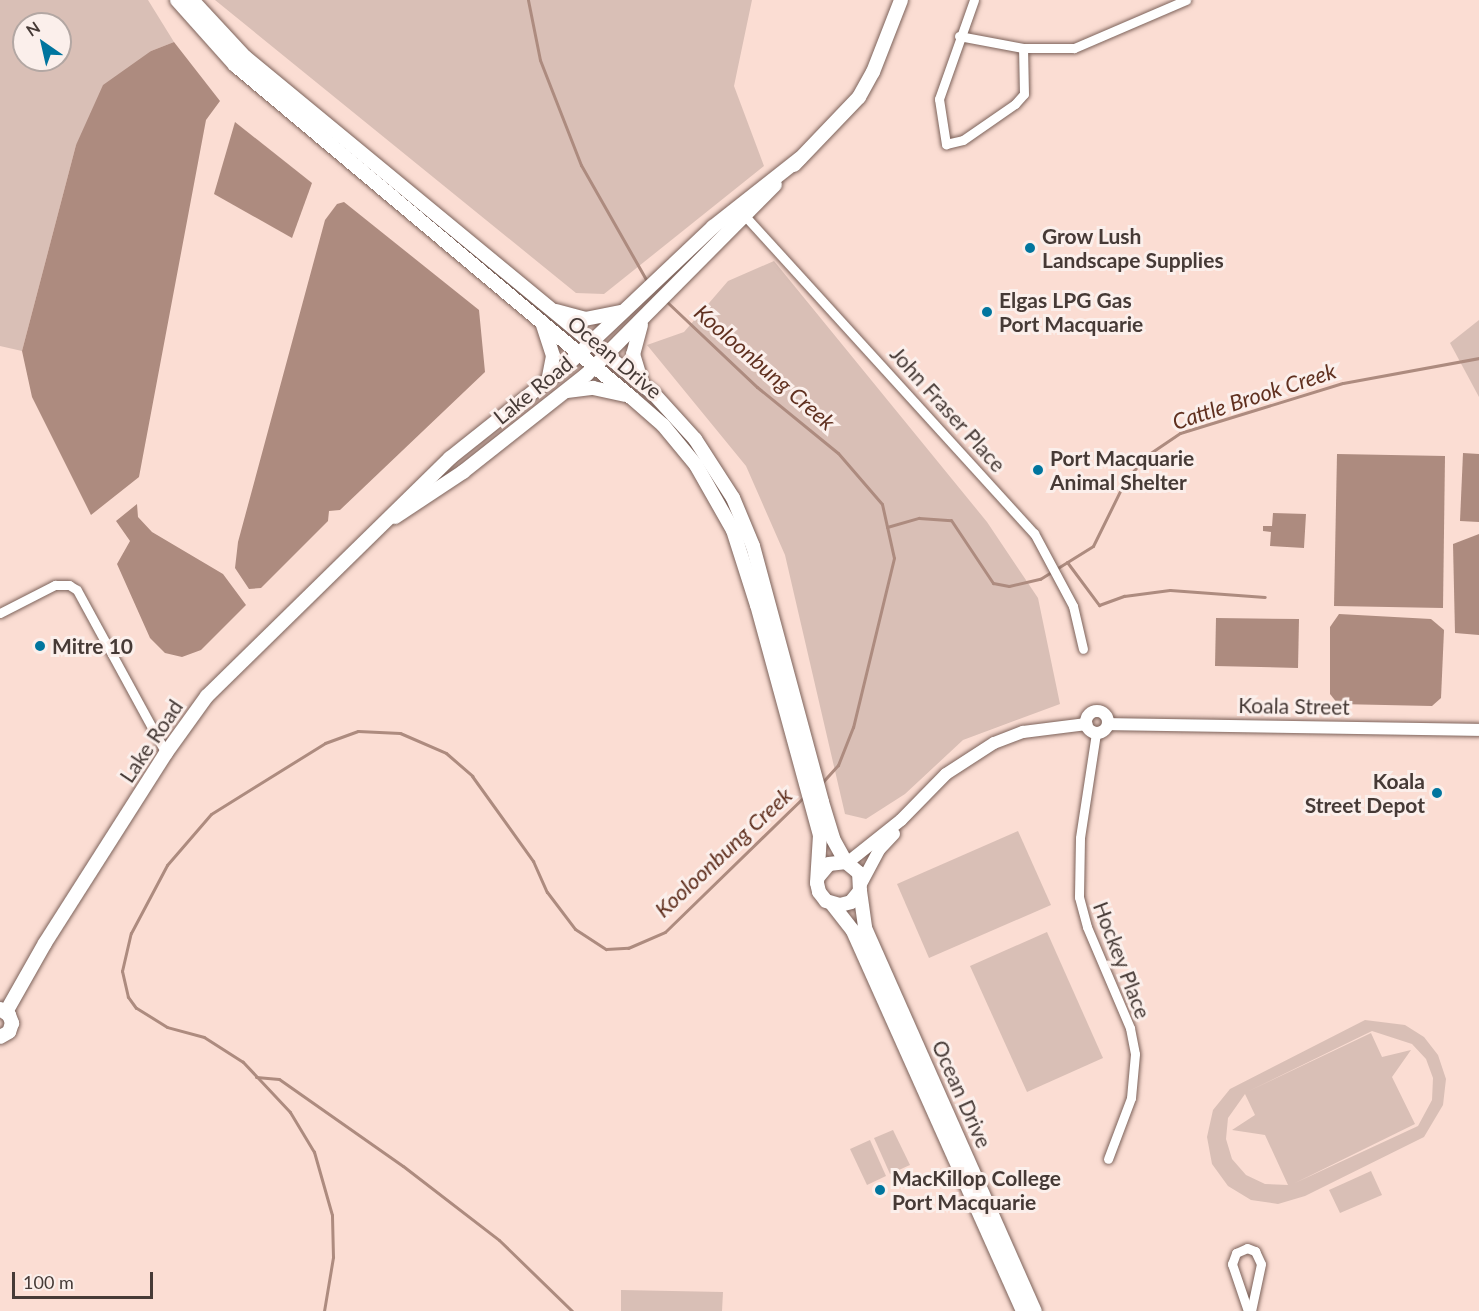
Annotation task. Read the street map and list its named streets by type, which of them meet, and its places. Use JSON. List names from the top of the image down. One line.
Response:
{"streets":{"main road":["Ocean Drive","Lake Road"],"street":["John Fraser Place","Koala Street","Hockey Place"]},"crossings":[["Ocean Drive","Lake Road"],["Lake Road","John Fraser Place"],["Koala Street","Hockey Place"]],"water":["Kooloonbung Creek","Cattle Brook Creek"],"places":["Grow Lush Landscape Supplies","Elgas LPG Gas Port Macquarie","Port Macquarie Animal Shelter","Mitre 10","Koala Street Depot","MacKillop College Port Macquarie"],"scale_bar":"100 m","north":"top left"}
